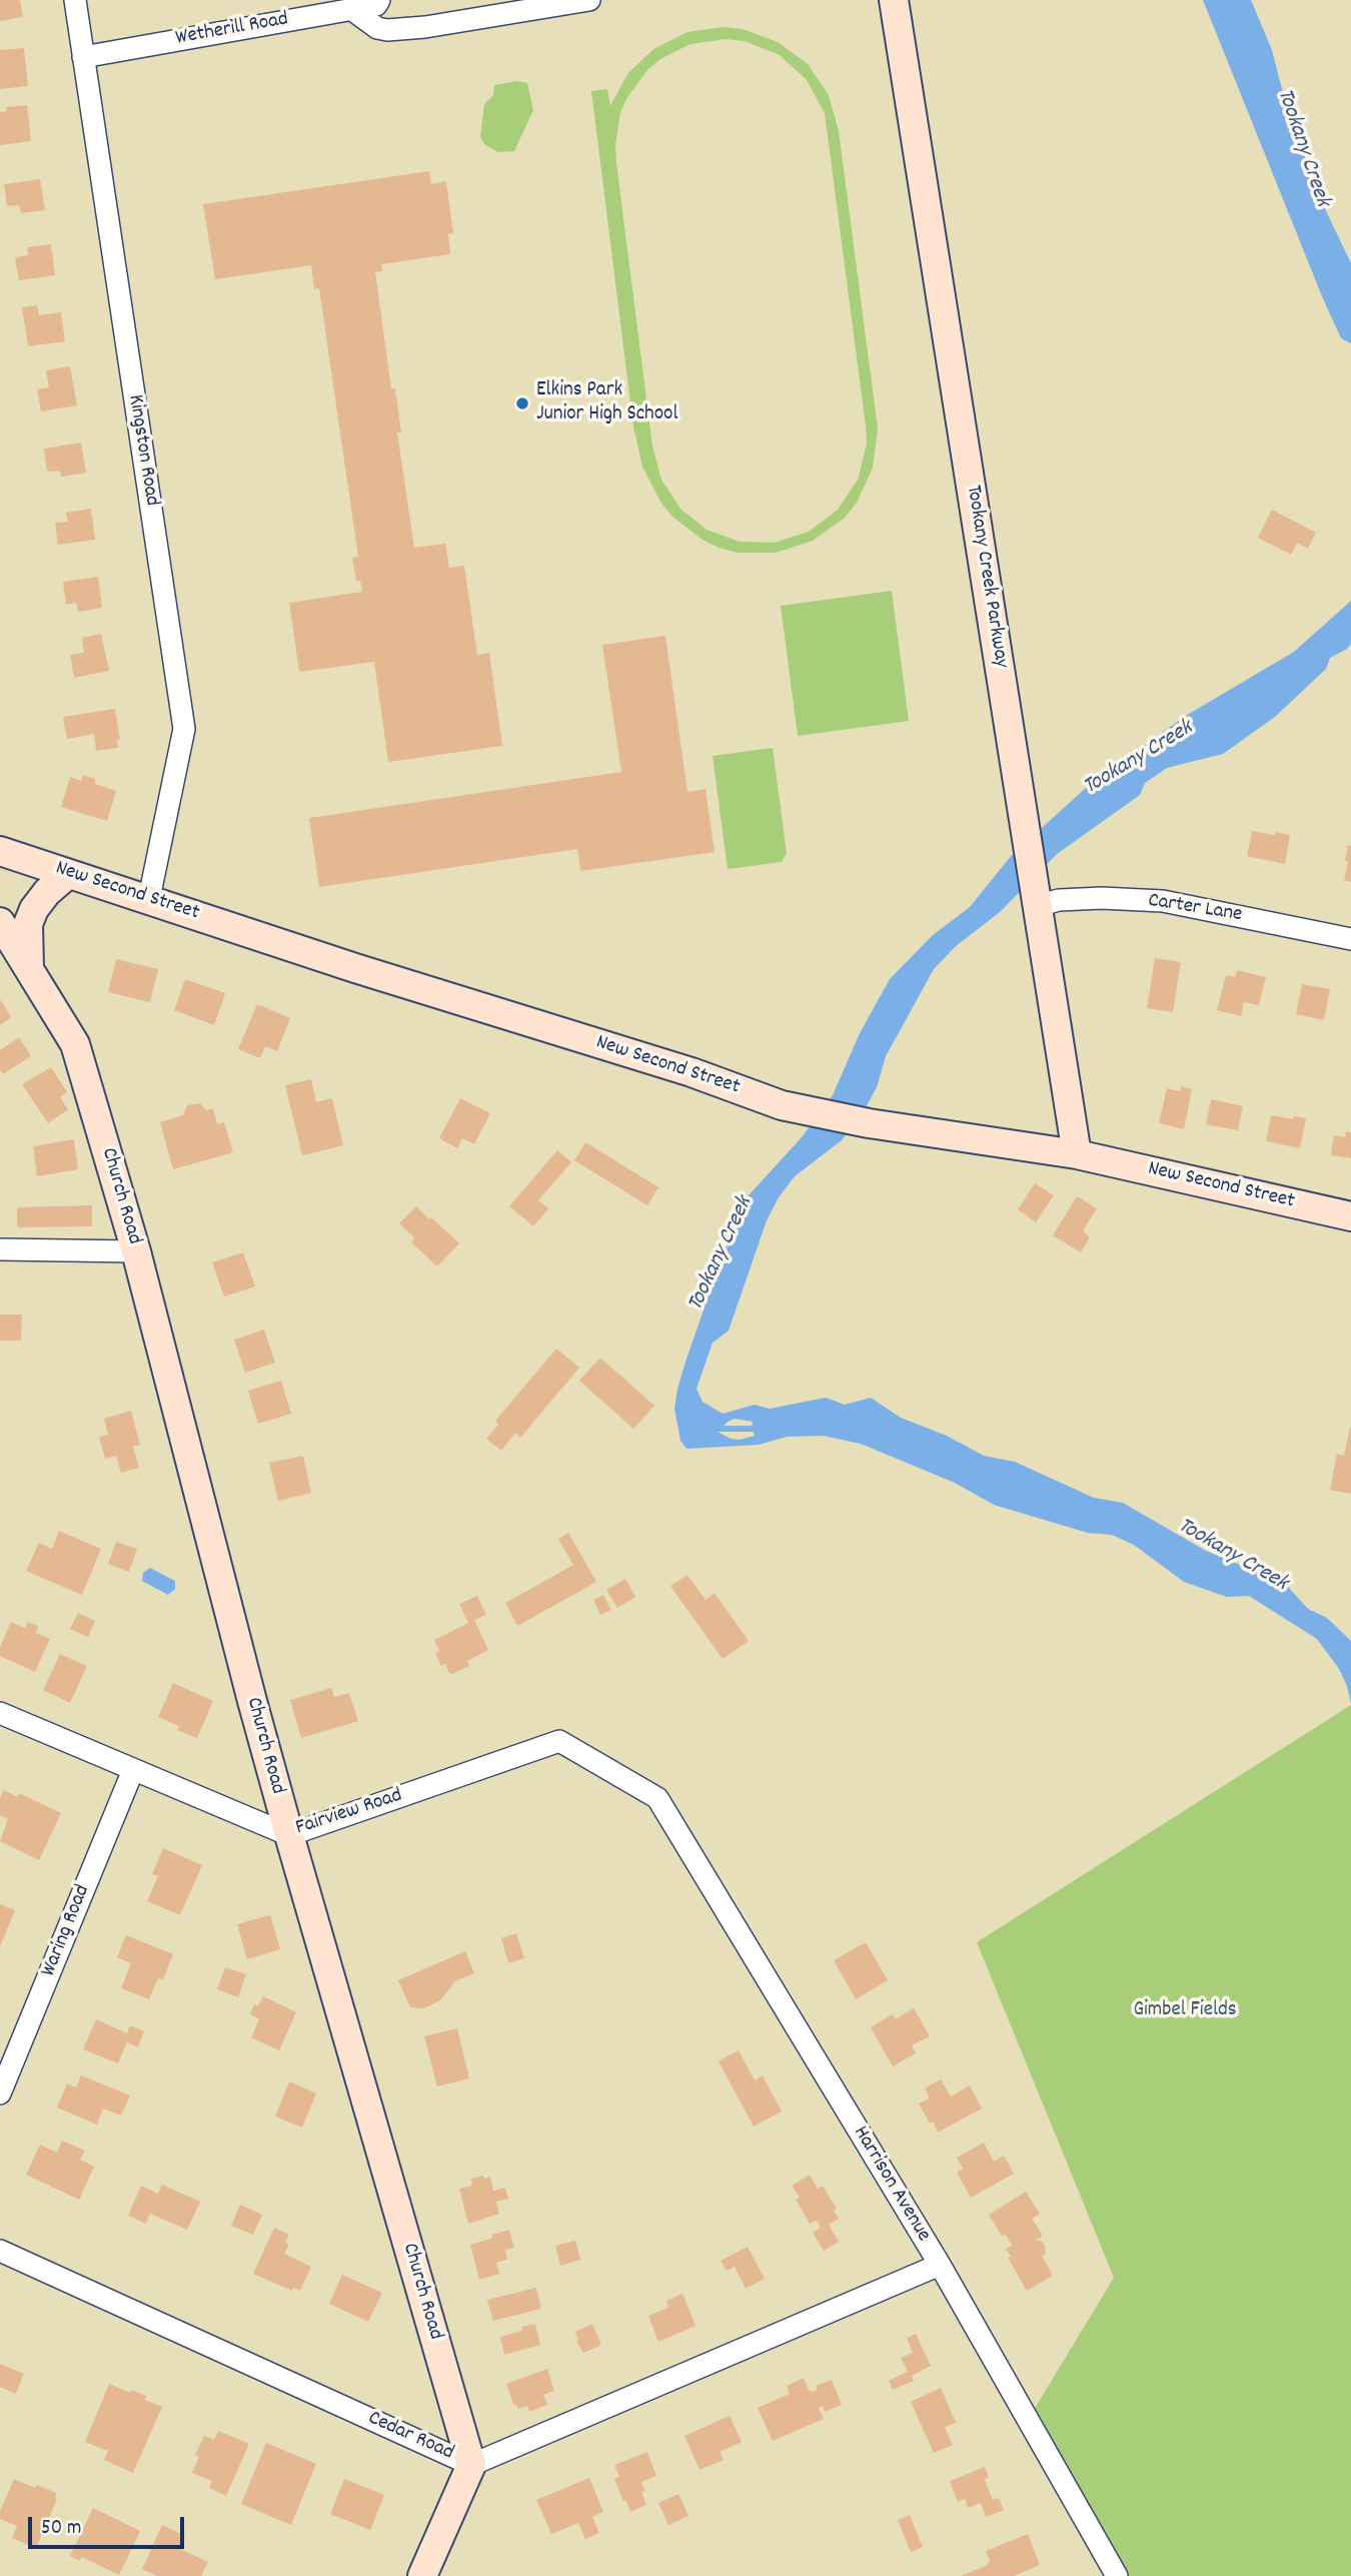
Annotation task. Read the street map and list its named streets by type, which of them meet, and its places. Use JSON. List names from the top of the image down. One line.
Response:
{"streets":{"street":["Wetherill Road","Kingston Road","Tookany Creek Parkway","New Second Street","Carter Lane","Church Road","Fairview Road","Waring Road","Harrison Avenue","Cedar Road"]},"crossings":[["Wetherill Road","Kingston Road"],["Kingston Road","New Second Street"],["Tookany Creek Parkway","New Second Street"],["Tookany Creek Parkway","Carter Lane"],["Church Road","Fairview Road"],["Church Road","Cedar Road"],["Fairview Road","Waring Road"],["Fairview Road","Harrison Avenue"],["Harrison Avenue","Cedar Road"]],"water":["Tookany Creek"],"parks":["Gimbel Fields"],"places":["Elkins Park Junior High School"],"scale_bar":"50 m"}
